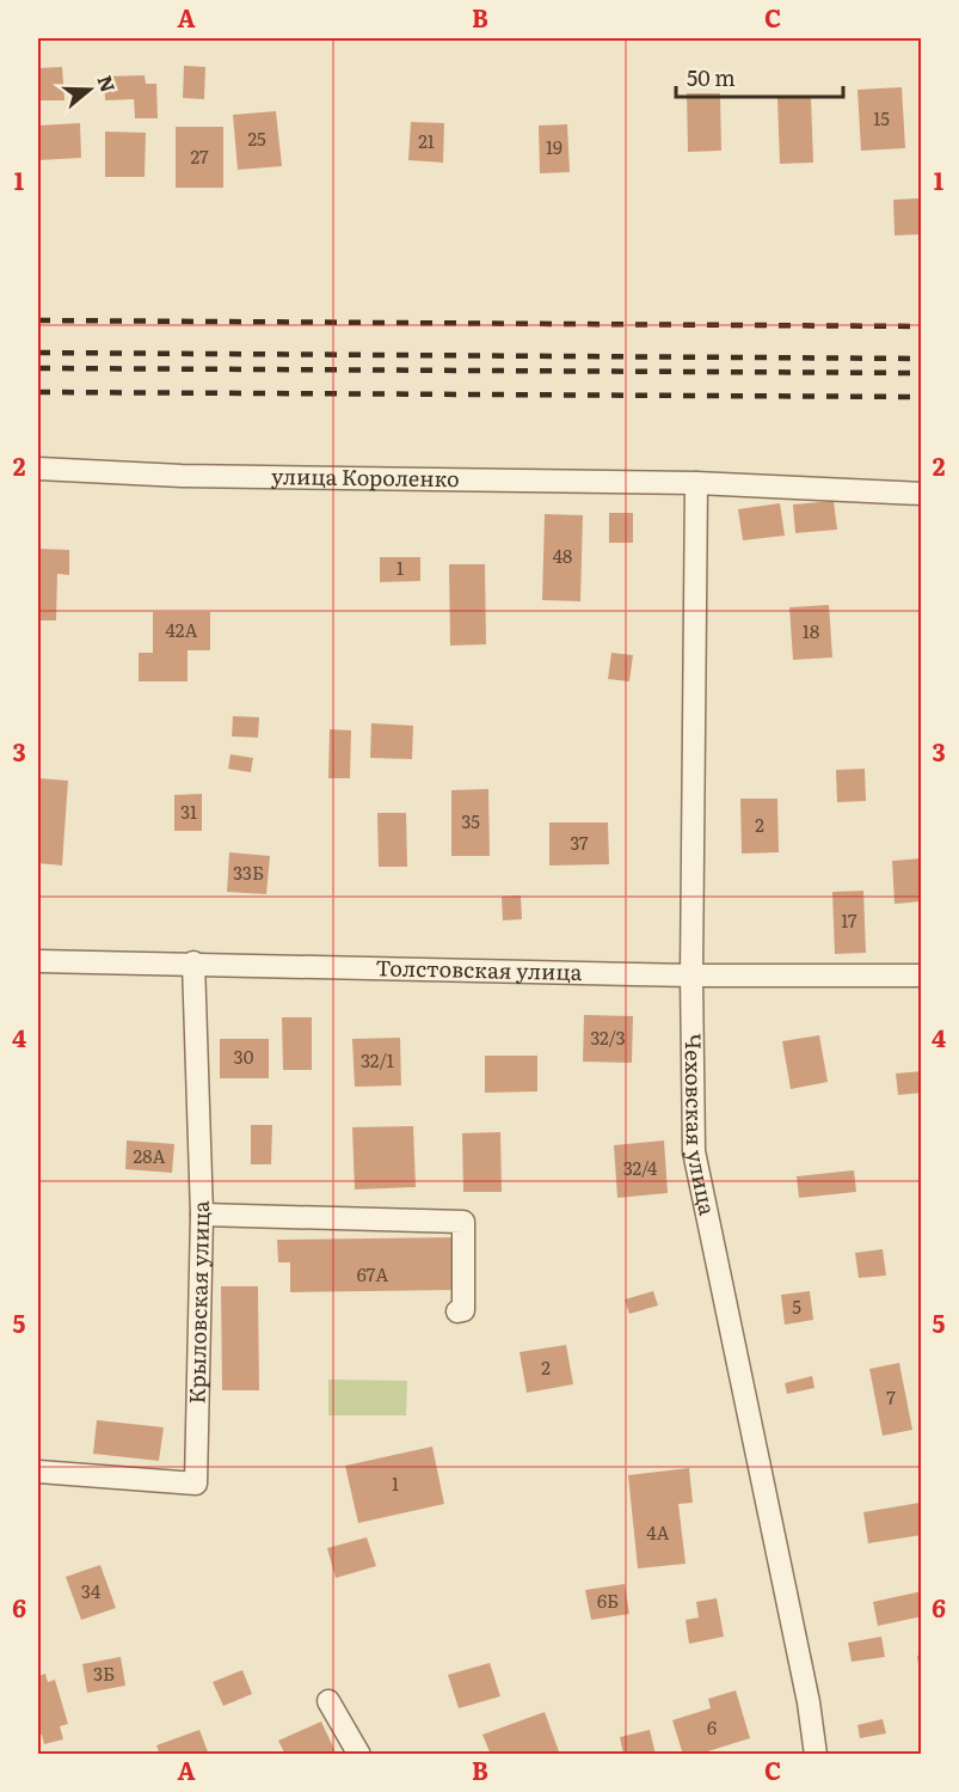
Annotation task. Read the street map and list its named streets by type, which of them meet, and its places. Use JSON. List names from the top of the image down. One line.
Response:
{"streets":{"street":["улица Короленко","Толстовская улица","Чеховская улица","Крыловская улица"]},"crossings":[["улица Короленко","Чеховская улица"],["Толстовская улица","Чеховская улица"],["Толстовская улица","Крыловская улица"]],"house_numbers":["15","25","21","19","27","48","1","42А","18","31","35","2","37","33Б","17","32/3","30","32/1","28А","32/4","67А","5","2","7","1","4А","34","6Б","3Б","6"],"scale_bar":"50 m","north":"right","grid":{"columns":["A","B","C"],"rows":["1","2","3","4","5","6"]}}
